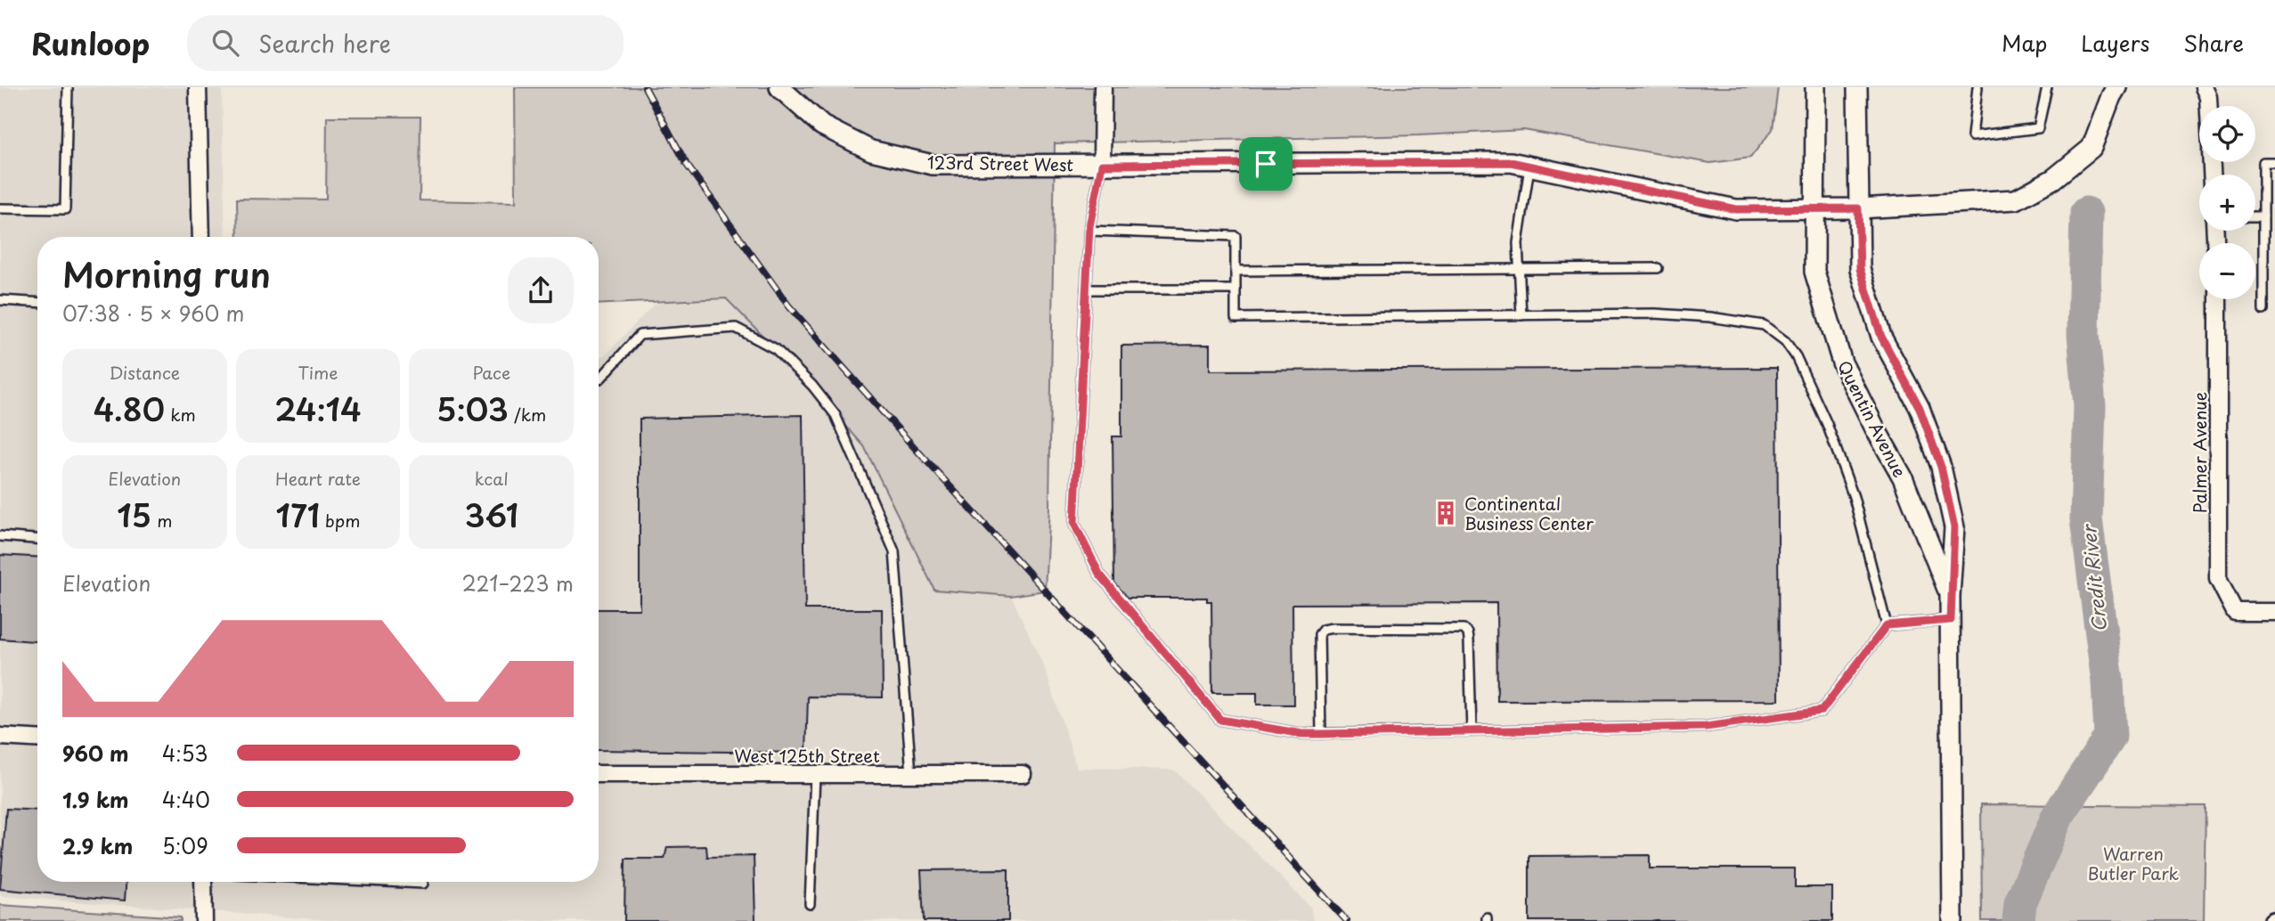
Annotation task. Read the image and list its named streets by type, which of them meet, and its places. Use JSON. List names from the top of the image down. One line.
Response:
{"streets":{"street":["123rd Street West","Quentin Avenue","Palmer Avenue","West 125th Street"]},"crossings":[["123rd Street West","Quentin Avenue"]],"water":["Credit River"],"parks":["Warren Butler Park"],"places":{"building":["Continental Business Center"]},"page":{"header":"Runloop","search":"Search here","nav":["Map","Layers","Share"],"map_buttons":["+","−"],"heading":["Morning run","07:38 · 5 × 960 m"],"stats":[["Distance","4.80 km"],["Time","24:14"],["Pace","5:03 /km"],["Elevation","15 m"],["Heart rate","171 bpm"],["kcal","361"]],"chart":["Elevation","221–223 m"],"list":[{"name":"960 m","note":"4:53"},{"name":"1.9 km","note":"4:40"},{"name":"2.9 km","note":"5:09"}]}}
